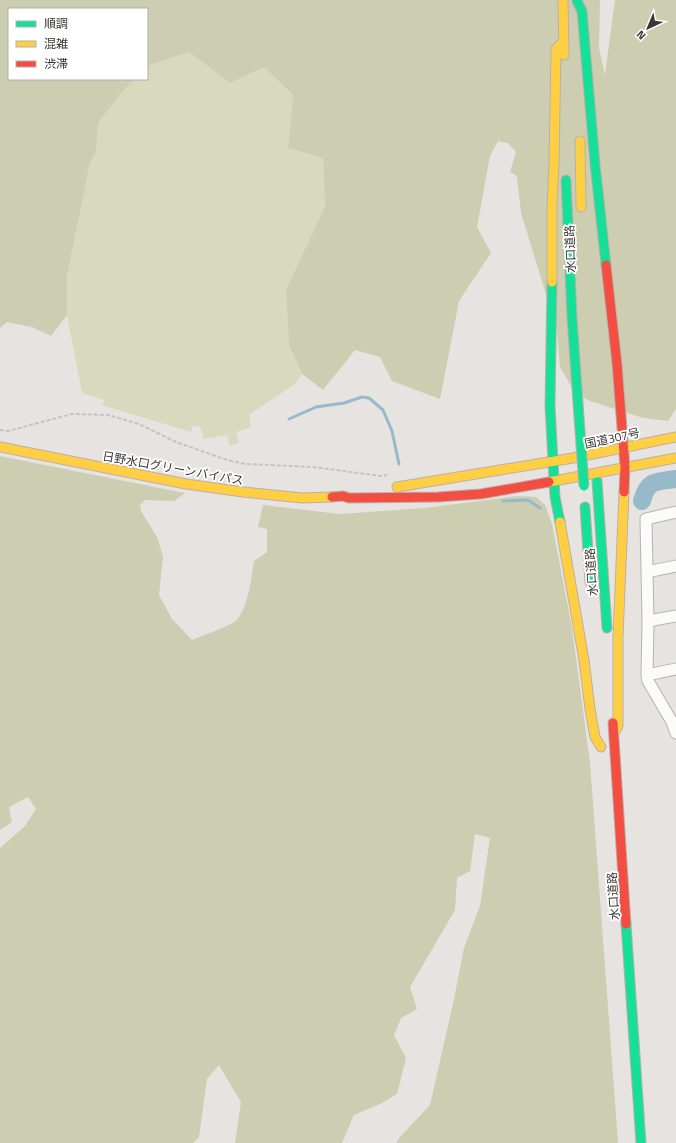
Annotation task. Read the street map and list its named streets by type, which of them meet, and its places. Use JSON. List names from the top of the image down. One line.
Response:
{"streets":{"highway":["水口道路","国道307号","日野水口グリーンバイパス"]},"crossings":[["国道307号","日野水口グリーンバイパス"]],"legend":["順調","混雑","渋滞"],"north":"bottom left"}
